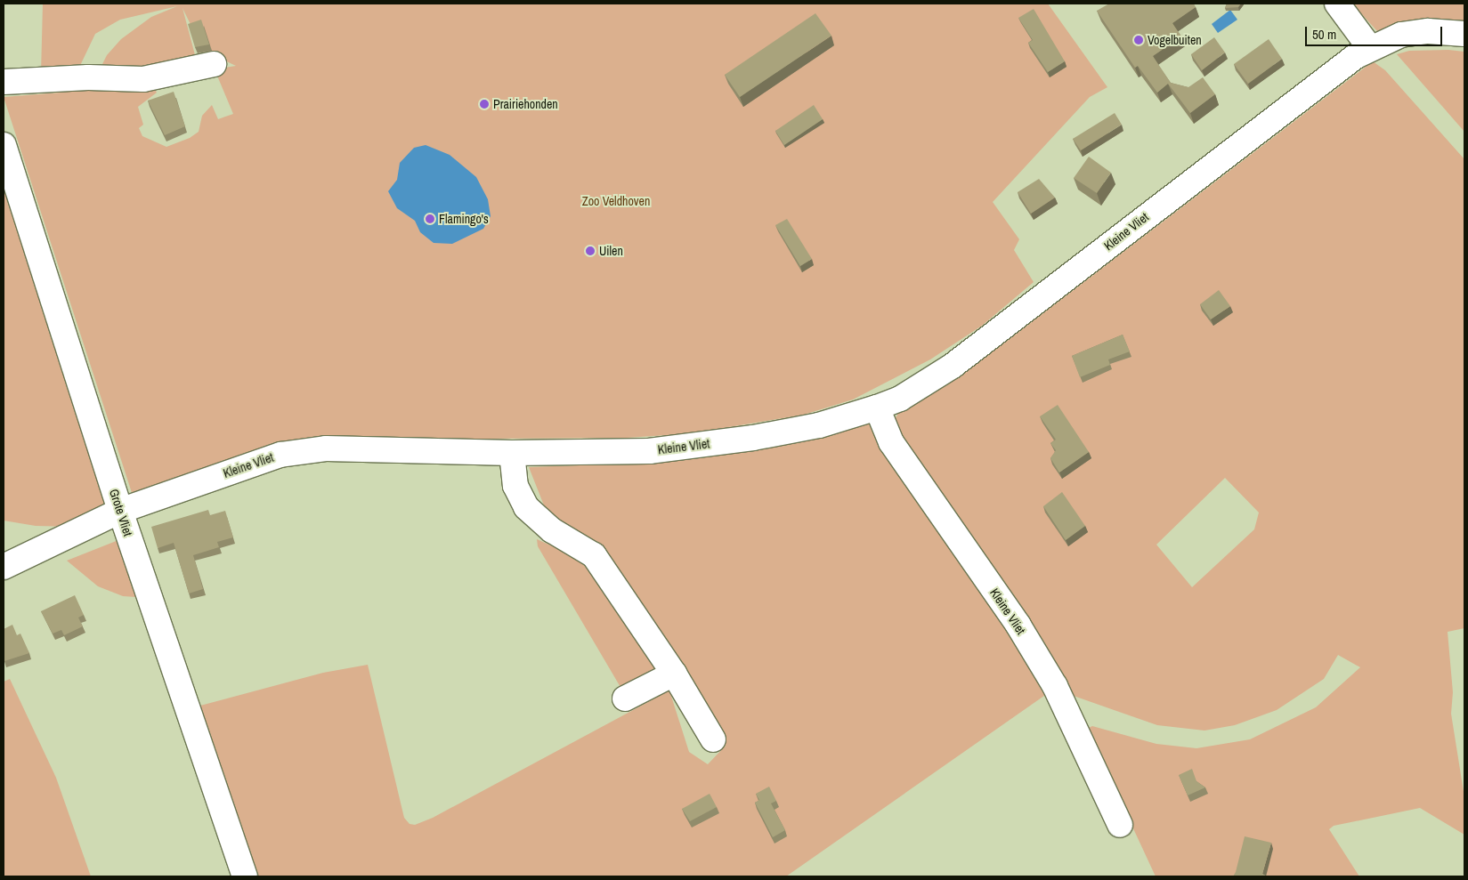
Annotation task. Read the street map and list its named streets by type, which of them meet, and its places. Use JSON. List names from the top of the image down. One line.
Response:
{"streets":{"street":["Kleine Vliet","Grote Vliet"]},"crossings":[["Kleine Vliet","Grote Vliet"]],"parks":["Zoo Veldhoven"],"places":["Vogelbuiten","Prairiehonden","Flamingo's","Uilen"],"scale_bar":"50 m"}
